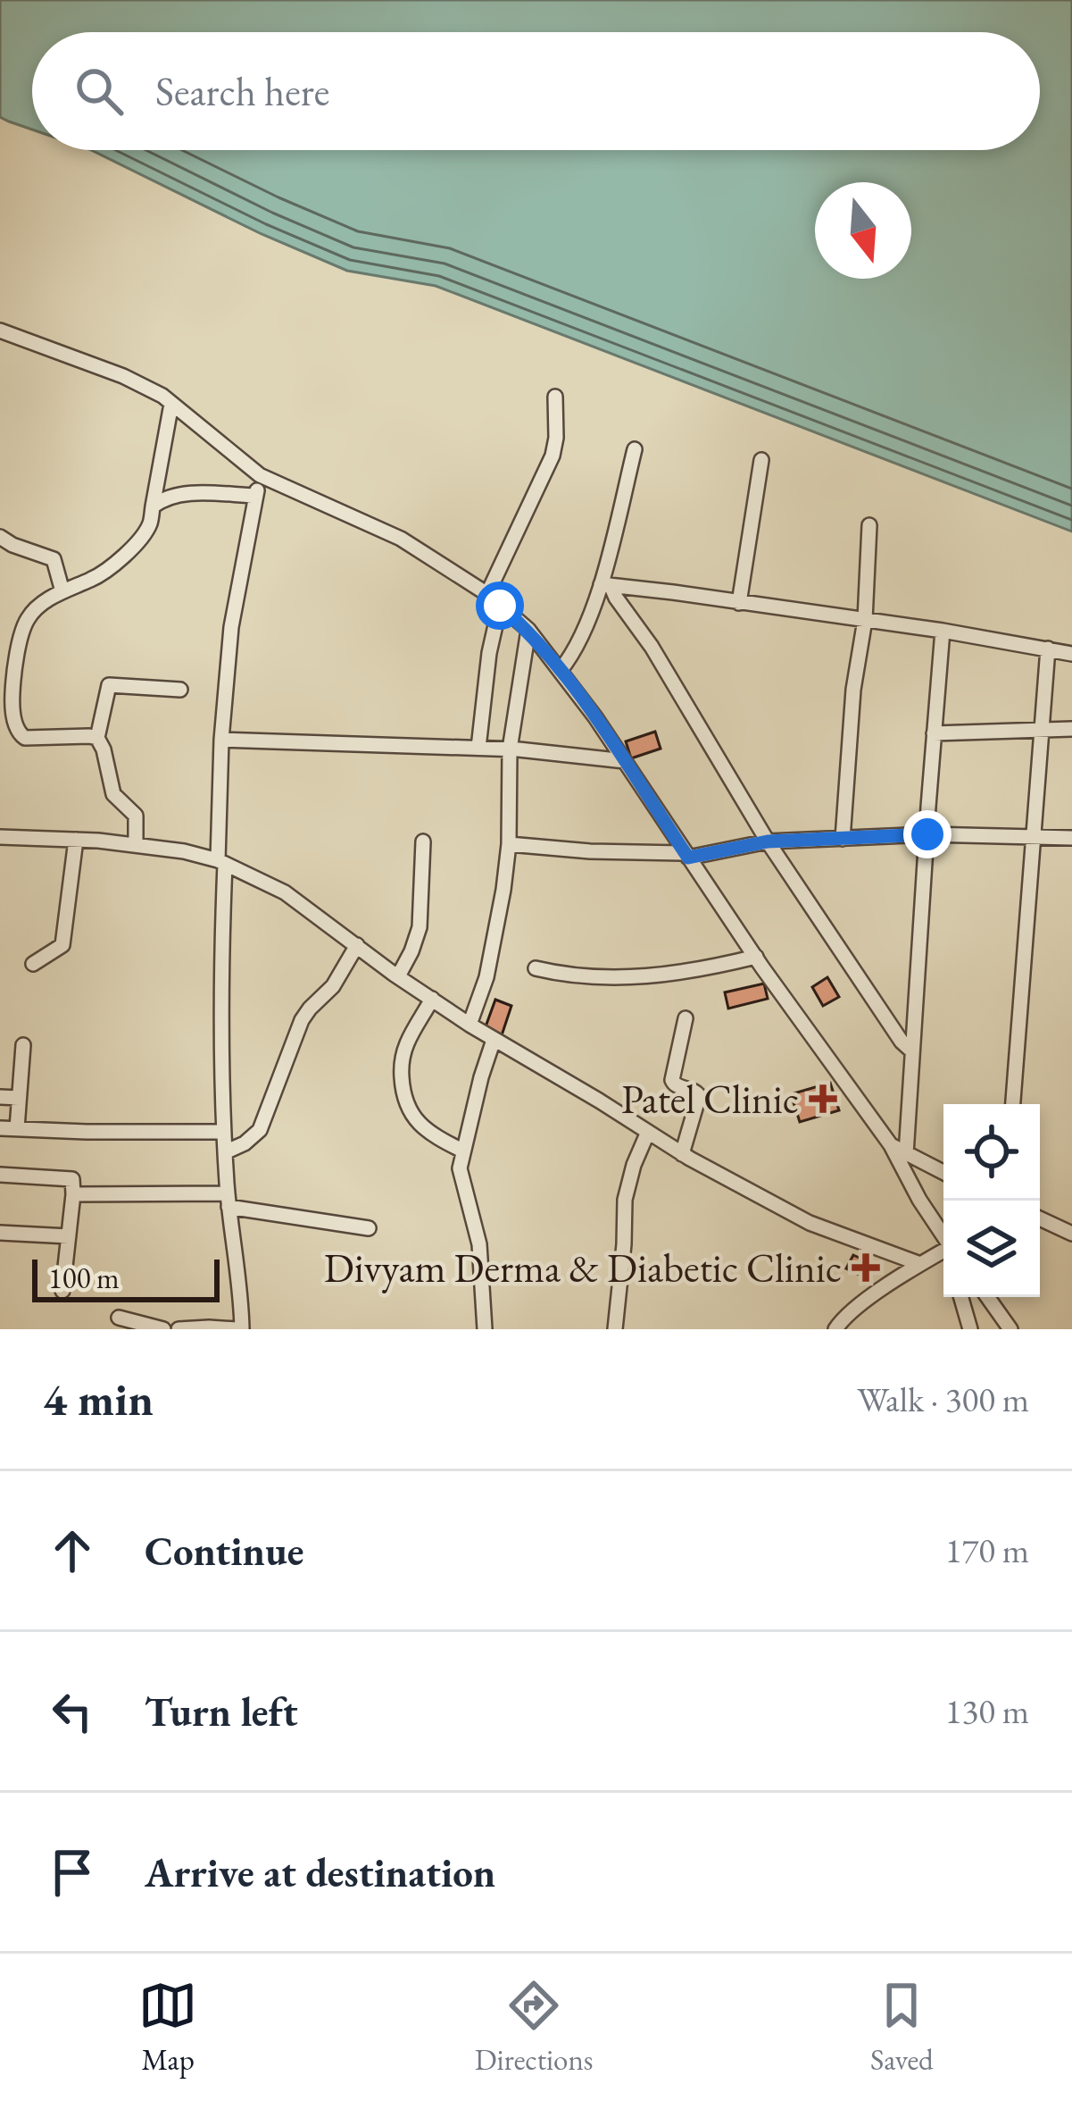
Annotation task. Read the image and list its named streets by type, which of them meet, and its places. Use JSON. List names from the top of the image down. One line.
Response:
{"places":{"health":["Patel Clinic","Divyam Derma & Diabetic Clinic"]},"scale_bar":"100 m","north":"bottom","page":{"search":"Search here","scale":"100 m","heading":["4 min","Walk · 300 m"],"list":[["Continue","170 m"],["Turn left","130 m"],"Arrive at destination"],"nav":["Map","Directions","Saved"]}}
